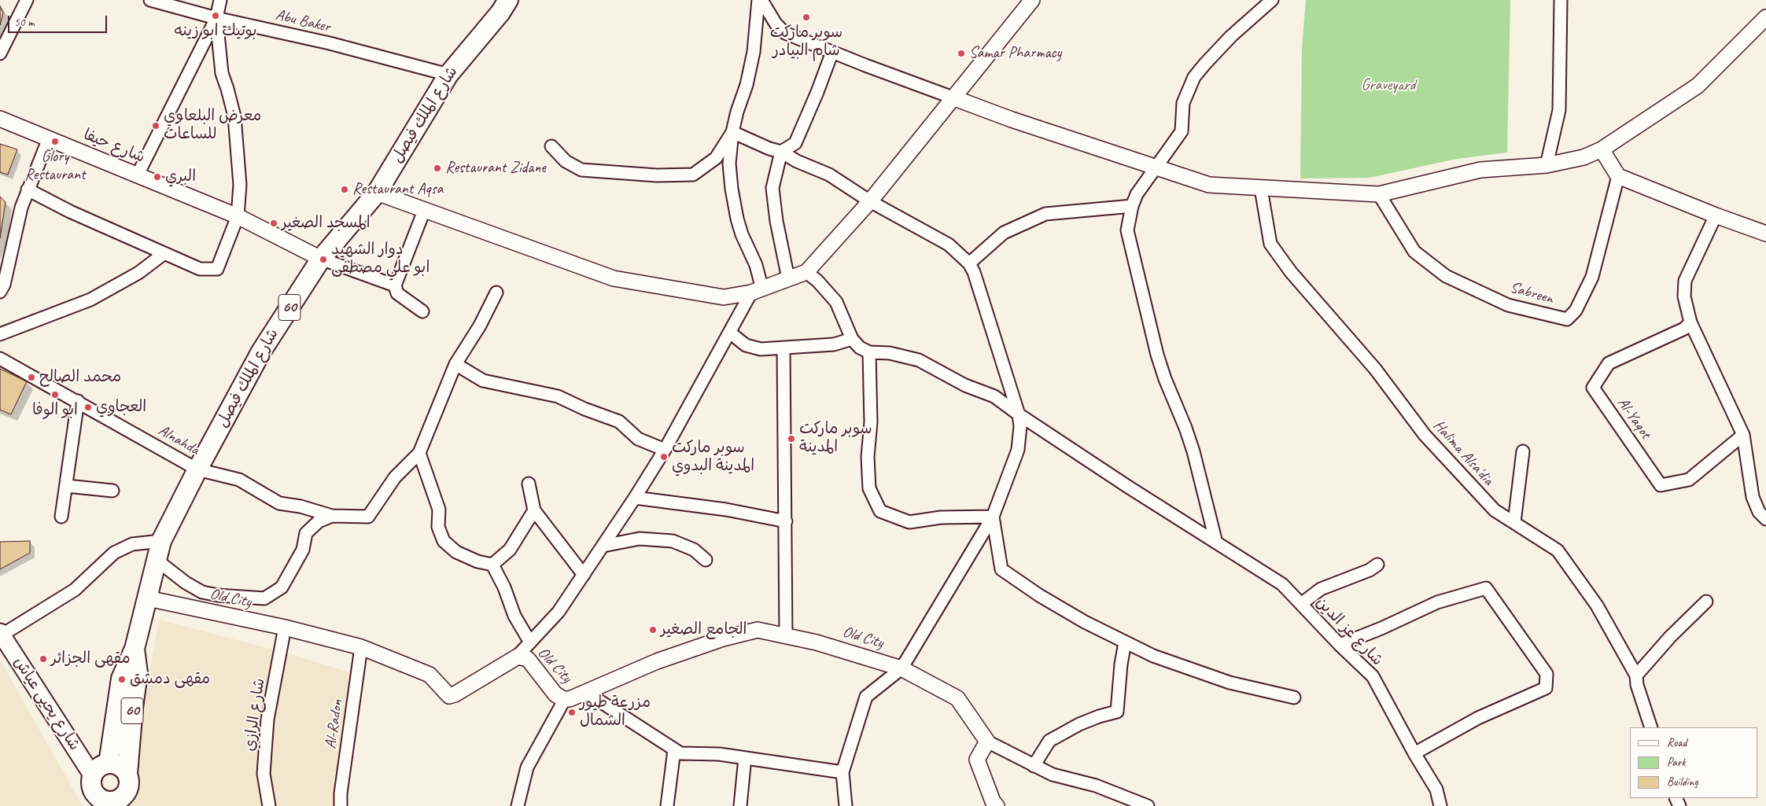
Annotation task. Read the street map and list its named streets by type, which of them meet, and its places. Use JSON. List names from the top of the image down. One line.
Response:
{"streets":{"main road":["شارع الملك فيصل","60","شارع يحيى عياش"],"street":["Abu Baker","شارع حيفا","Sabreen","Al-Yaqot","Alnahda","Halima Alsa'dia","Old City","شارع عز الدين","شارع الرازي","Al-Radon"]},"crossings":[["Abu Baker","شارع الملك فيصل"],["شارع الملك فيصل","شارع حيفا"],["شارع الملك فيصل","60"],["شارع الملك فيصل","Alnahda"],["شارع الملك فيصل","Old City"],["60","شارع يحيى عياش"],["Old City","شارع الرازي"],["Old City","Al-Radon"]],"parks":["Graveyard"],"places":["بوتيك ابو زينه","سوبر ماركت شام البيادر","Samar Pharmacy","معرض البلعاوي للساعات","Glory Restaurant","Restaurant Zidane","البري","Restaurant Aqsa","المسجد الصغير","دوار الشهيد ابو علي مصطفى","محمد الصالح","ابو الوفا","العجاوي","سوبر ماركت المدينة","سوبر ماركت المدينة البدوي","الجامع الصغير","مقهى الجزائر","مقهى دمشق","مزرعة طيور الشمال"],"legend":["Road","Park","Building"],"scale_bar":"50 m"}
